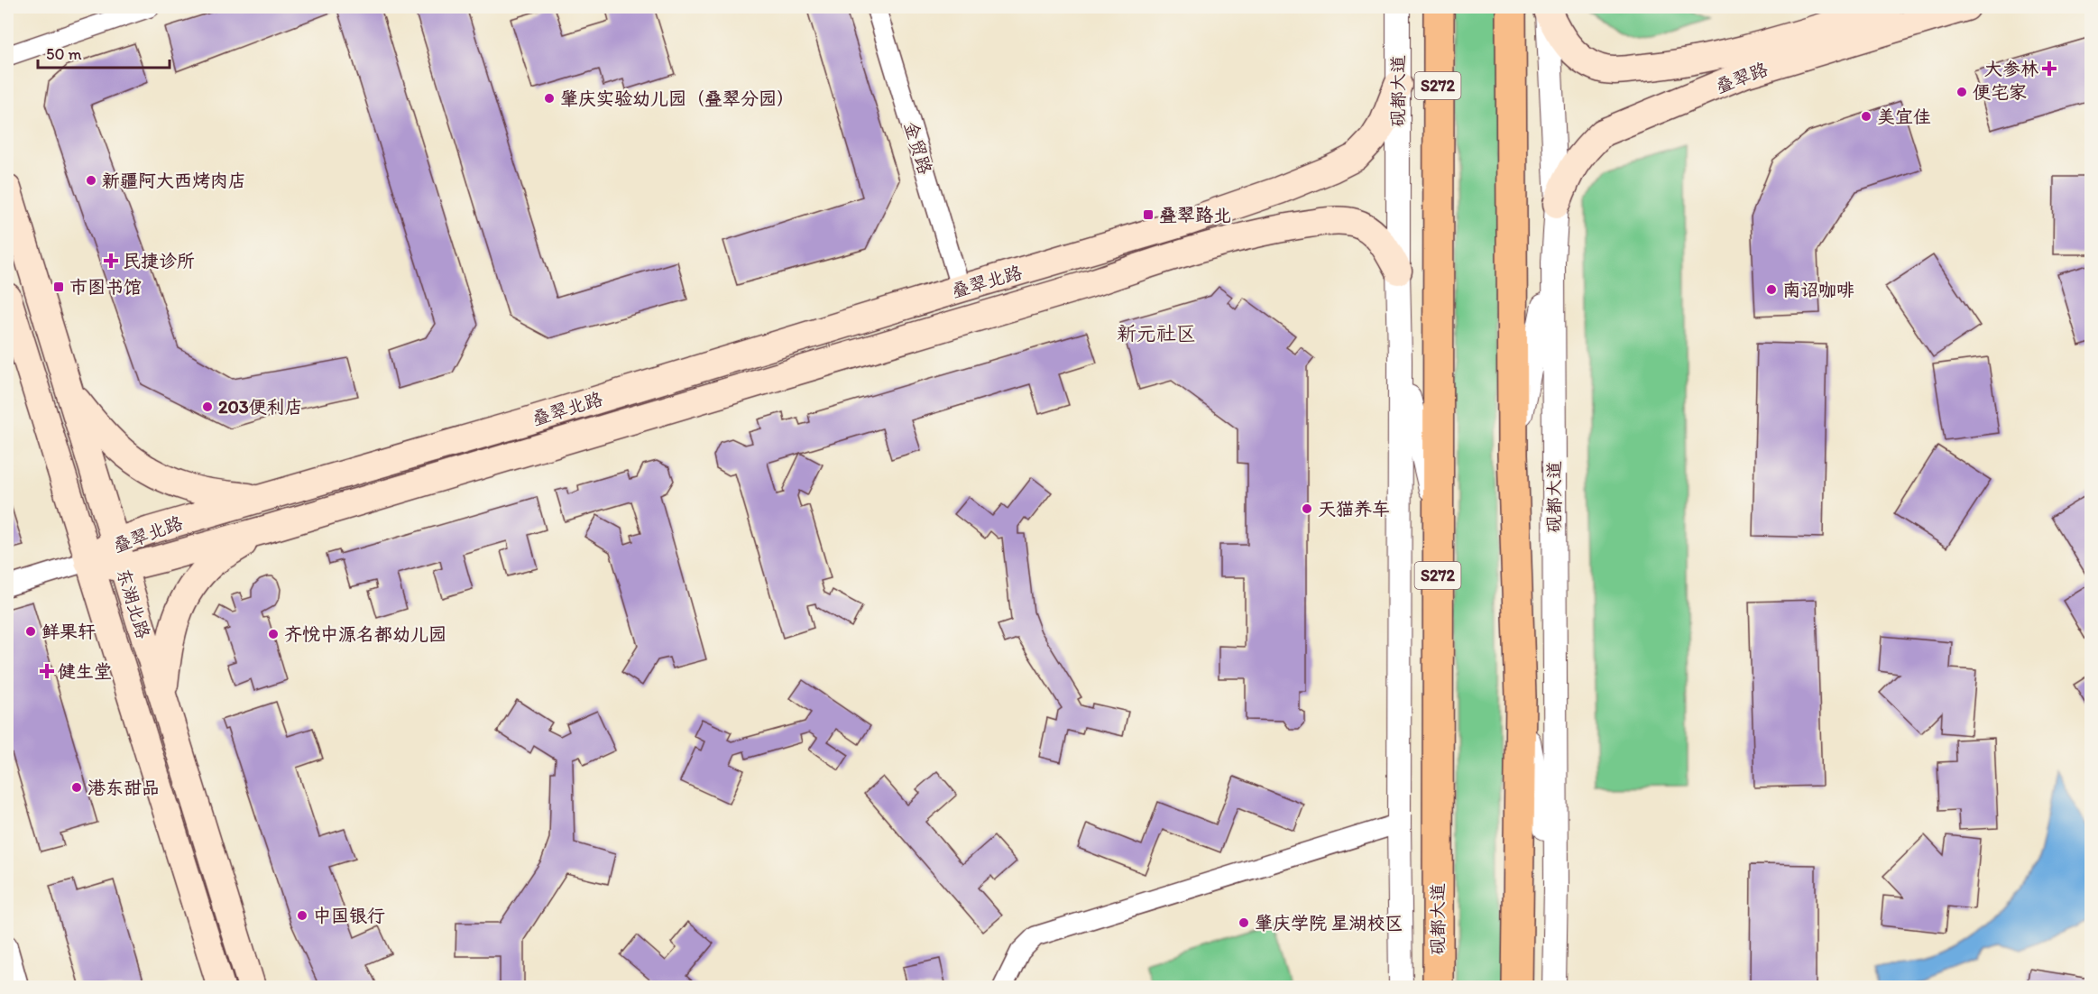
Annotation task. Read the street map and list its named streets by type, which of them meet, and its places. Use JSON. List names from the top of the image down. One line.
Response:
{"streets":{"main road":["叠翠路","S272","砚都大道","叠翠北路","东湖北路"],"street":["金贸路"]},"crossings":[["叠翠路","砚都大道"],["砚都大道","叠翠北路"],["金贸路","叠翠北路"],["叠翠北路","东湖北路"]],"districts":["新元社区"],"places":{"health":["大参林","民捷诊所","健生堂"],"other":["便宅家","肇庆实验幼儿园（叠翠分园）","美宜佳","新疆阿大西烤肉店","南诏咖啡","203便利店","天猫养车","鲜果轩","齐悦中源名都幼儿园","港东甜品","中国银行","肇庆学院 星湖校区"],"transit":["叠翠路北","市图书馆"]},"scale_bar":"50 m"}
